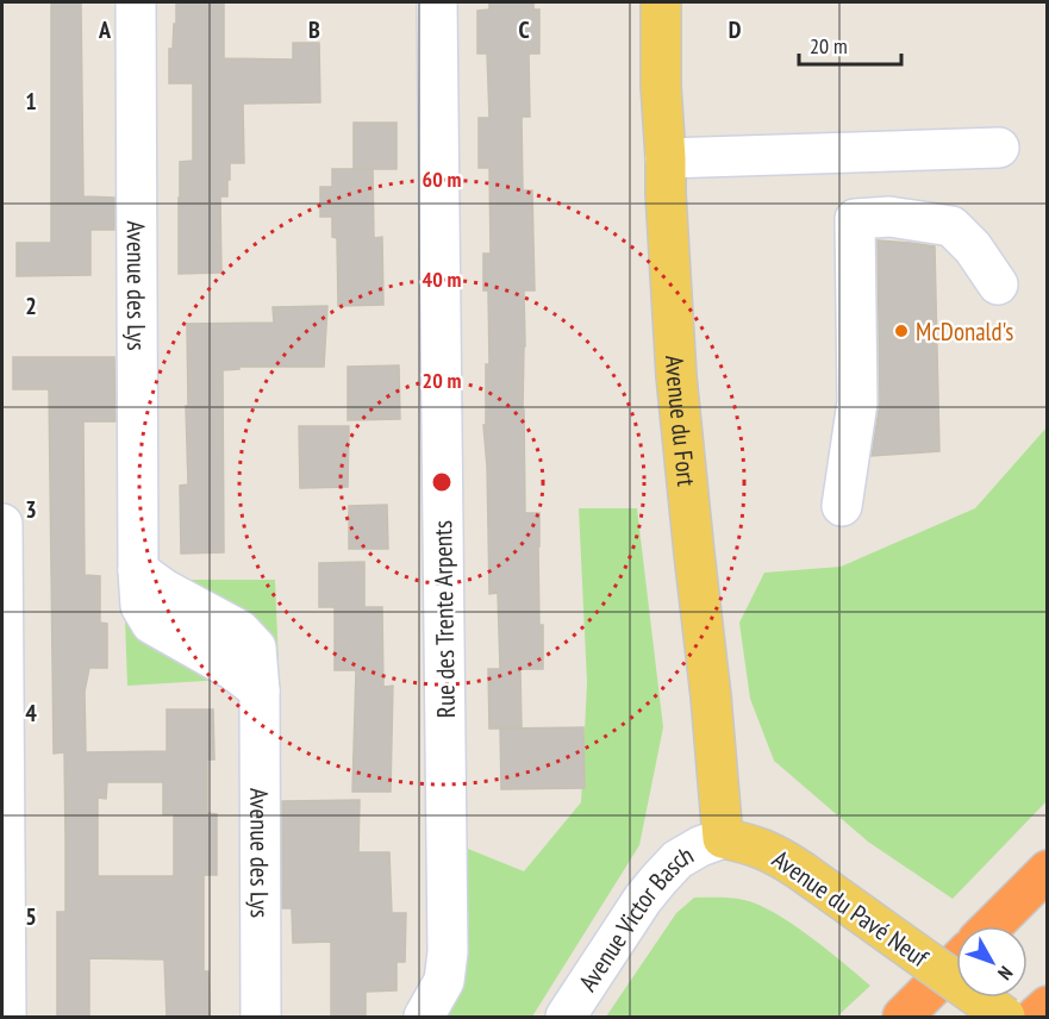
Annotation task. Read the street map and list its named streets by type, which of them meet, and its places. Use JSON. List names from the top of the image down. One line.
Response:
{"streets":{"main road":["Avenue du Fort","Avenue du Pavé Neuf"],"street":["Avenue des Lys","Rue des Trente Arpents","Avenue Victor Basch"]},"crossings":[["Avenue du Fort","Avenue du Pavé Neuf"],["Avenue du Fort","Avenue Victor Basch"],["Avenue du Pavé Neuf","Avenue Victor Basch"]],"places":["McDonald's"],"scale_bar":"20 m","north":"bottom right","grid":{"columns":["A","B","C","D"],"rows":["1","2","3","4","5"]},"rings":["60 m","40 m","20 m"]}
